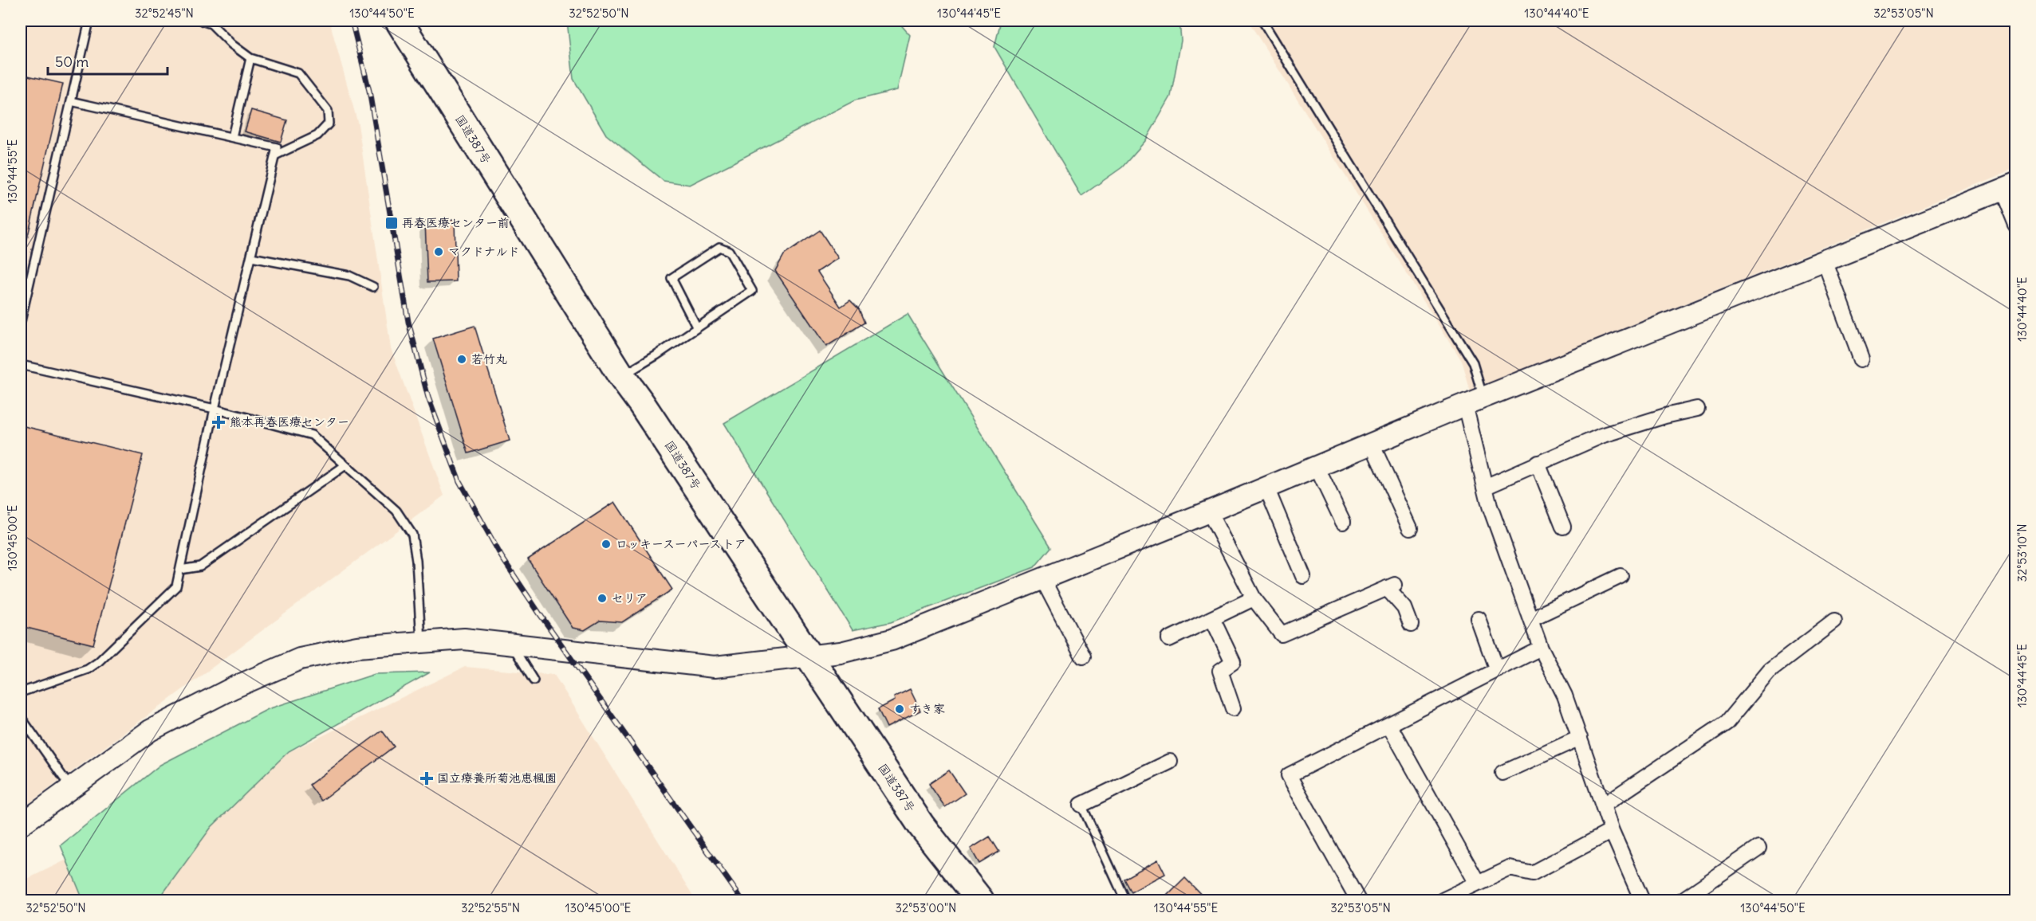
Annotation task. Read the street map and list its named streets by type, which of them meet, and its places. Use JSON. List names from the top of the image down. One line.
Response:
{"streets":{"highway":["国道387号"]},"places":{"transit":["再春医療センター前"],"other":["マクドナルド","若竹丸","ロッキースーパーストア","セリア","すき家"],"health":["熊本再春医療センター","国立療養所菊池恵楓園"]},"scale_bar":"50 m","coordinates":["32°52'45\"N","130°44'50\"E","32°52'50\"N","130°44'45\"E","130°44'40\"E","32°53'05\"N","130°44'55\"E","130°45'00\"E","32°53'10\"N","32°52'55\"N","32°53'00\"N"]}
